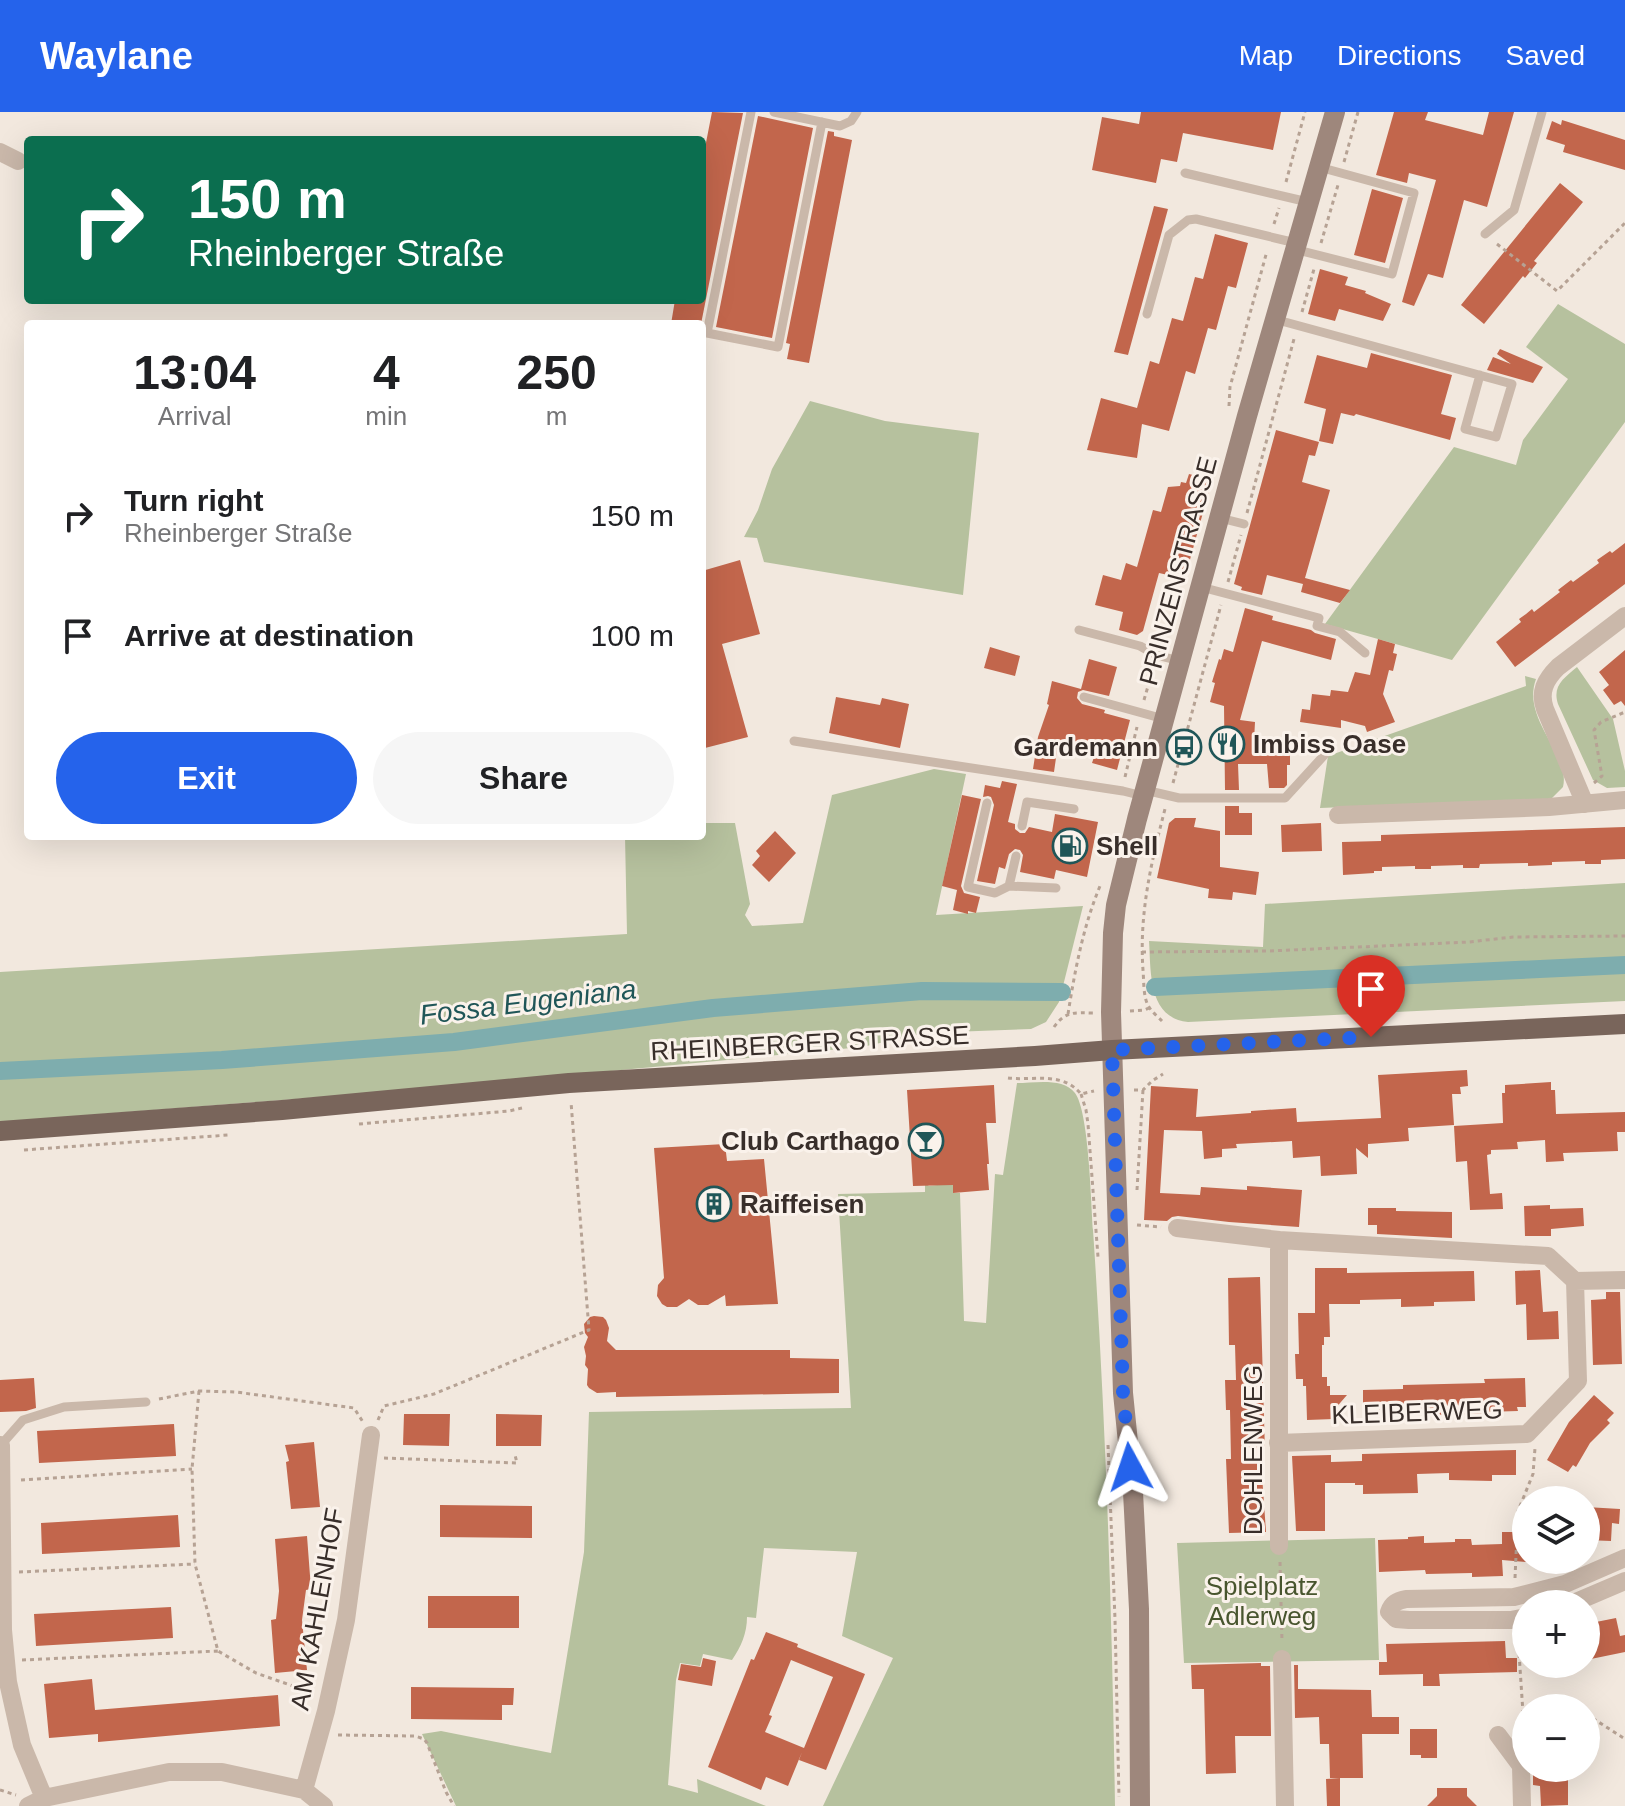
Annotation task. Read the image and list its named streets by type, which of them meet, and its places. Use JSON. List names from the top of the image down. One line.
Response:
{"streets":{"main road":["PRINZENSTRASSE","RHEINBERGER STRASSE"],"street":["KLEIBERWEG","DOHLENWEG","AM KAHLENHOF"]},"crossings":[["PRINZENSTRASSE","RHEINBERGER STRASSE"],["KLEIBERWEG","DOHLENWEG"]],"water":["Fossa Eugeniana"],"parks":["Spielplatz Adlerweg"],"places":{"restaurant":["Imbiss Oase"],"bus stop":["Gardemann"],"fuel station":["Shell"],"bar":["Club Carthago"],"building":["Raiffeisen"]},"page":{"header":"Waylane","nav":["Map","Directions","Saved"],"turn":["150 m","Rheinberger Straße"],"eta":["13:04","Arrival","4","min","250","m"],"list":[{"name":"Turn right","note":"Rheinberger Straße","value":"150 m"},{"name":"Arrive at destination","value":"100 m"}],"buttons":["Exit","Share"],"map_buttons":["+","−"]}}
